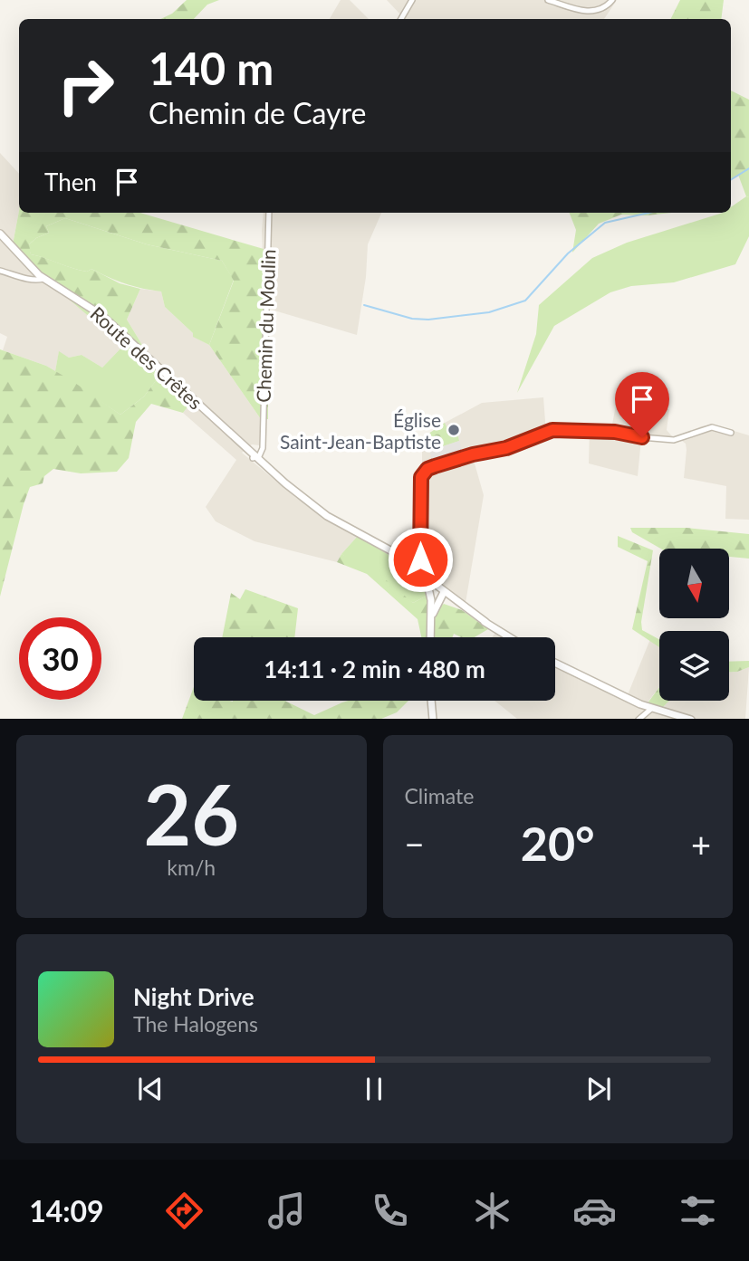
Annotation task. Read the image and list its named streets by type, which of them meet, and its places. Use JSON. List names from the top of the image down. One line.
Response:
{"streets":{"street":["Chemin du Moulin","Route des Crêtes"]},"crossings":[["Chemin du Moulin","Route des Crêtes"]],"places":["Église Saint-Jean-Baptiste"],"north":"bottom","page":{"turn":["140 m","Chemin de Cayre"],"then":"Then","limit":"30","trip":"14:11 · 2 min · 480 m","tile":[["26","km/h"],"Climate"],"heat":["−","20°","+"],"song":["Night Drive","The Halogens"],"tabs":"14:09"}}
